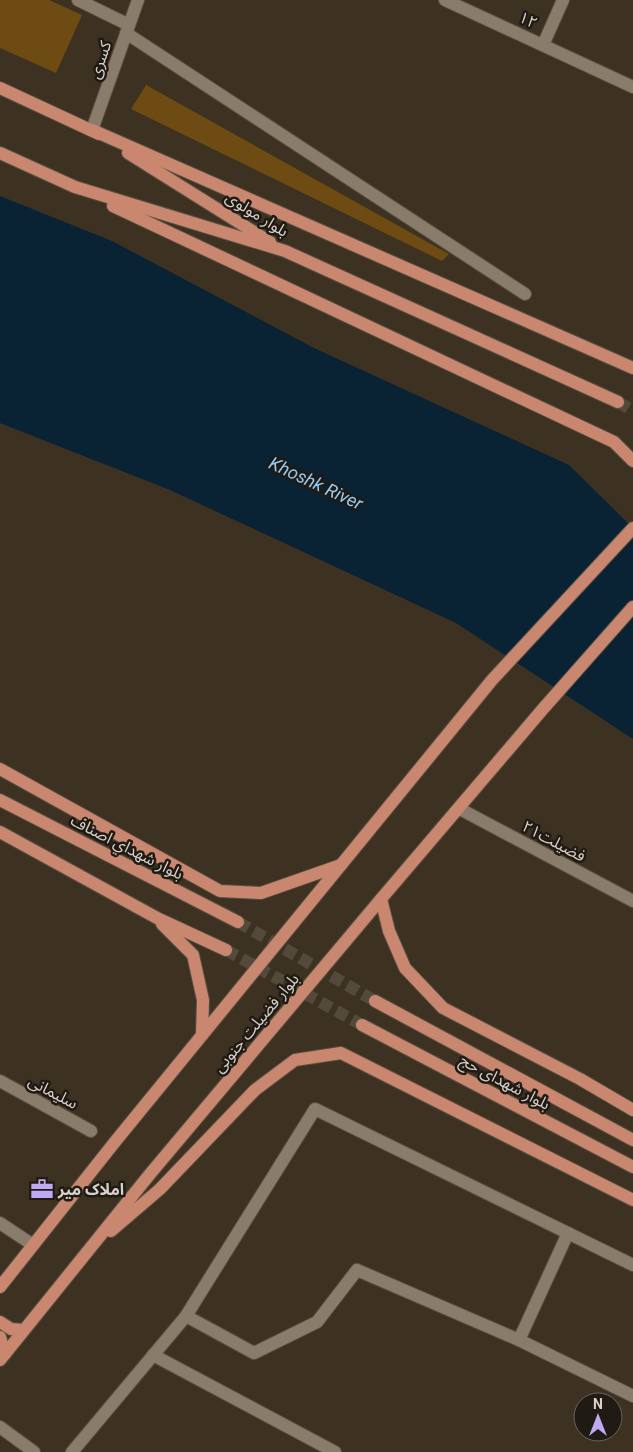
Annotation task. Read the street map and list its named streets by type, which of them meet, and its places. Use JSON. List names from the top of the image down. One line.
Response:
{"streets":{"main road":["بلوار مولوی","بلوار شهداي اصناف","بلوار فضیلت جنوبی","بلوار شهدای حج"],"street":["۱۲","کسری","فضیلت۲۱","سلیمانی"]},"crossings":[["کسری","بلوار مولوی"],["فضیلت۲۱","بلوار فضیلت جنوبی"]],"water":["Khoshk River"],"places":{"office":["املاک میر"]},"north":"top"}
